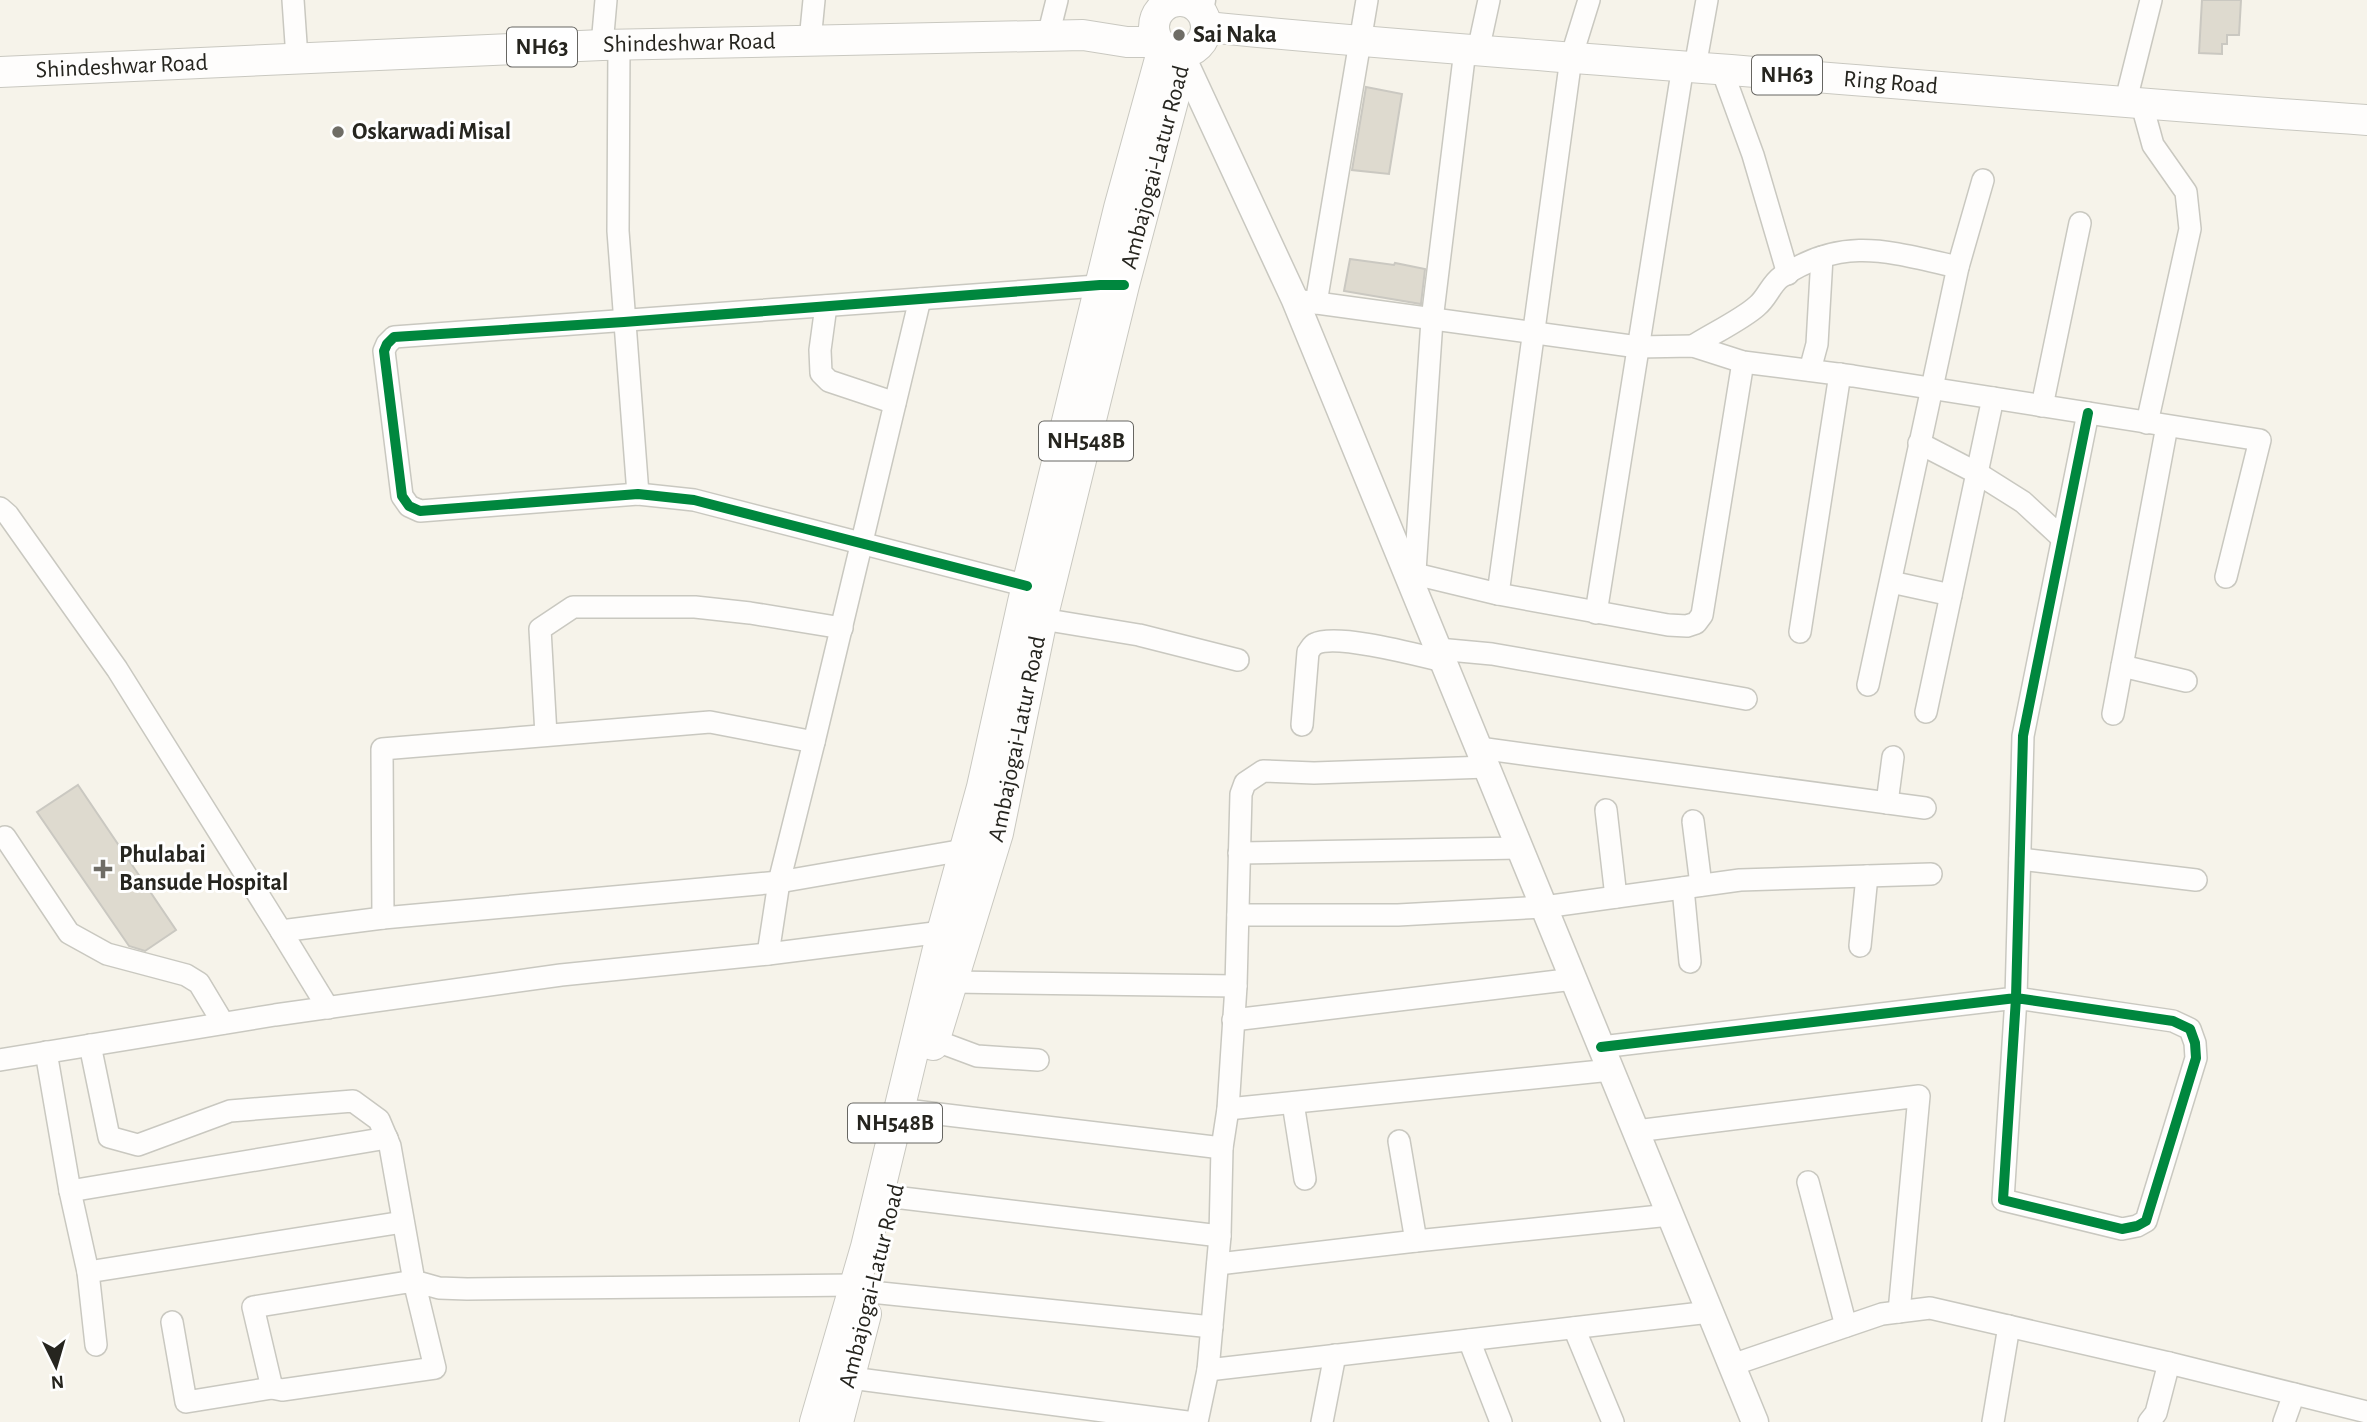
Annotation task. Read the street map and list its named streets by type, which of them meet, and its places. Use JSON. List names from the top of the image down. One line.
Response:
{"streets":{"highway":["Shindeshwar Road","NH63","Ring Road","Ambajogai-Latur Road","NH548B"]},"crossings":[["Shindeshwar Road","Ambajogai-Latur Road"],["Ring Road","Ambajogai-Latur Road"],["Ambajogai-Latur Road","NH548B"]],"places":{"other":["Sai Naka","Oskarwadi Misal"],"health":["Phulabai Bansude Hospital"]},"north":"bottom"}
